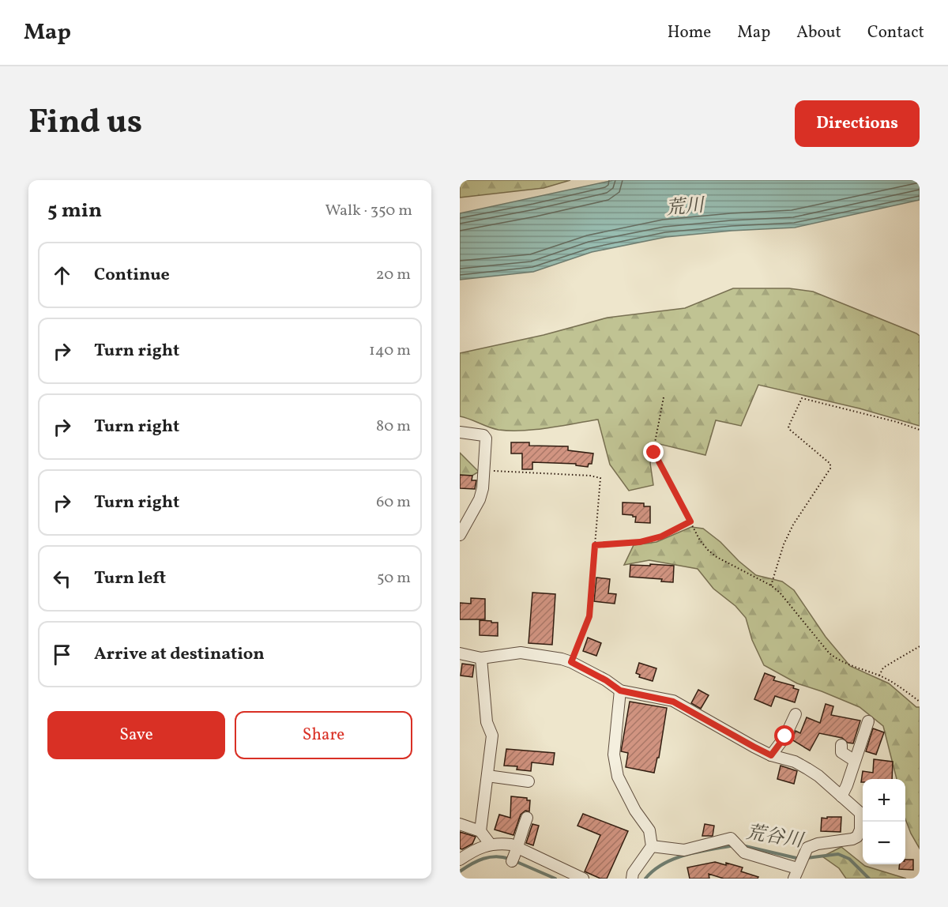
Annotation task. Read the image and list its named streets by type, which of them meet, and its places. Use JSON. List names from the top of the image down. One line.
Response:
{"water":["荒川","荒谷川"],"page":{"header":"Map","nav":["Home","Map","About","Contact"],"title":"Find us","buttons":["Directions",["Save","Share"]],"heading":["5 min","Walk · 350 m"],"list":[["Continue","20 m"],["Turn right","140 m"],["Turn right","80 m"],["Turn right","60 m"],["Turn left","50 m"],"Arrive at destination"],"map_buttons":["+","−"]}}
